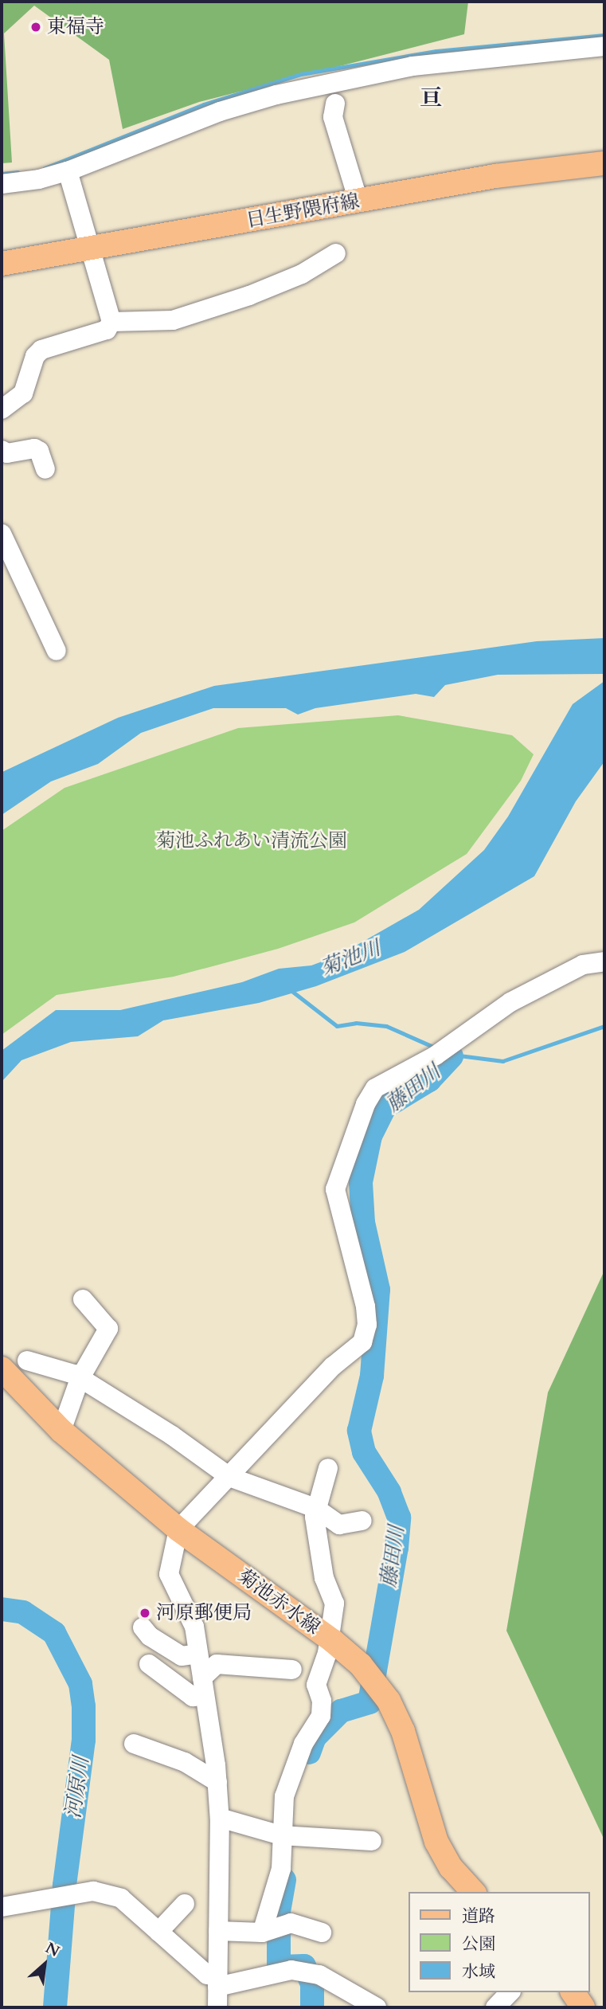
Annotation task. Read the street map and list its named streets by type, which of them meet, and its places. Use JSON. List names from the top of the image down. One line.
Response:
{"streets":{"main road":["日生野隈府線","菊池赤水線"]},"districts":["亘"],"water":["菊池川","藤田川","河原川"],"parks":["菊池ふれあい清流公園"],"places":["東福寺","河原郵便局"],"legend":["道路","公園","水域"],"north":"top right"}
